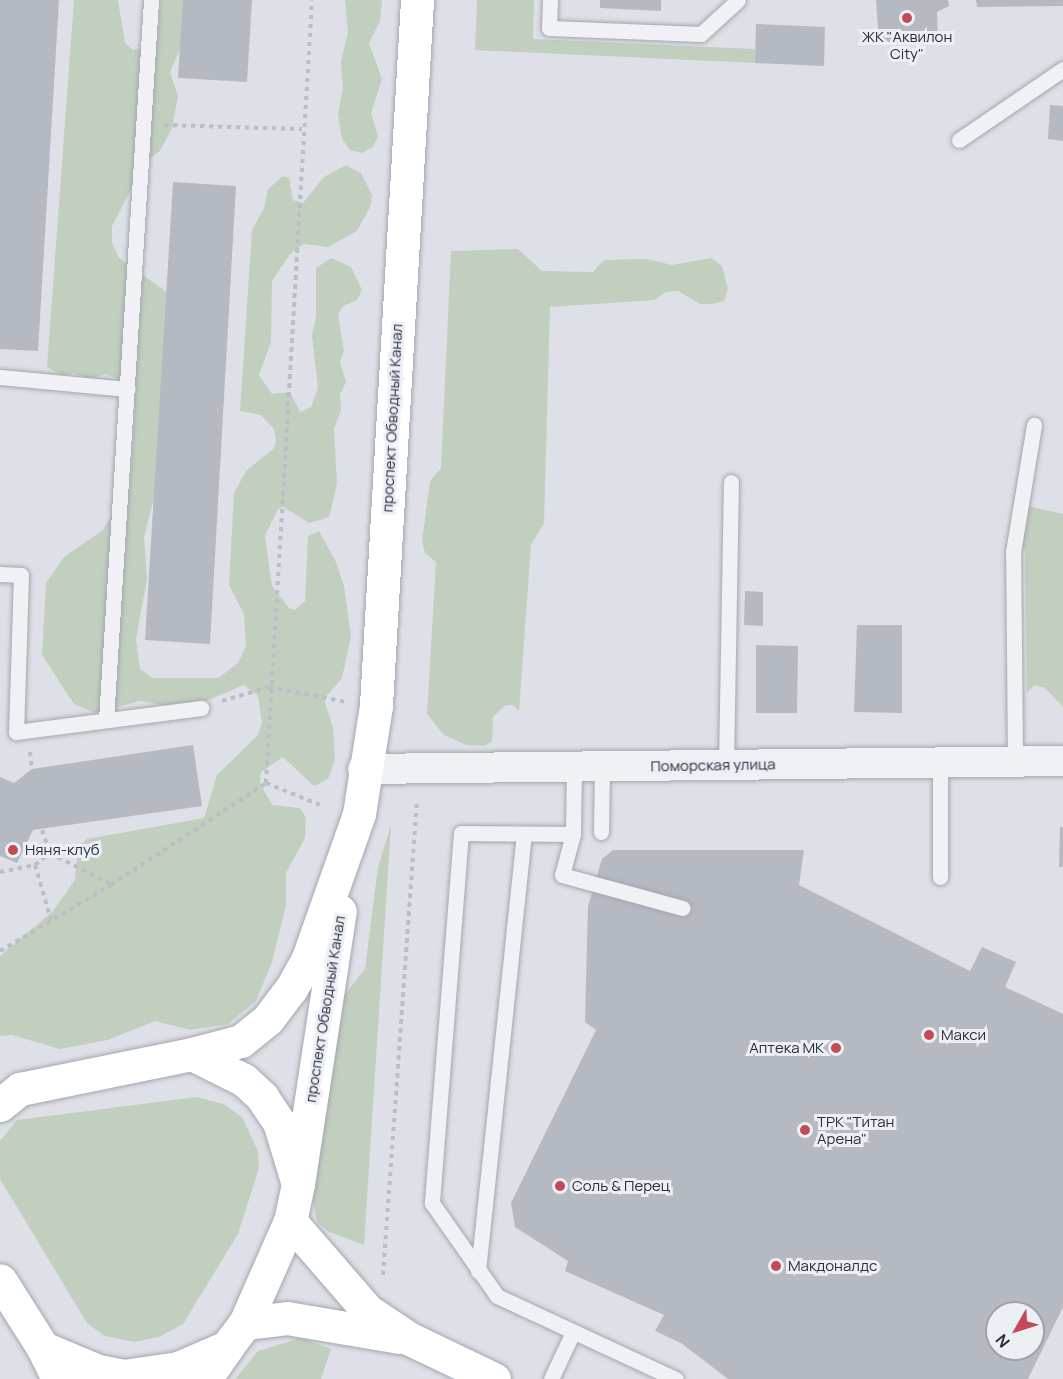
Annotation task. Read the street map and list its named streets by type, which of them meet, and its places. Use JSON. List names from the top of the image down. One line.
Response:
{"streets":{"main road":["проспект Обводный Канал"],"street":["Поморская улица"]},"crossings":[["проспект Обводный Канал","Поморская улица"]],"places":["ЖК \"Аквилон City\"","Няня-клуб","Макси","Аптека МК","ТРК \"Титан Арена\"","Соль & Перец","Макдоналдс"],"north":"bottom left"}
